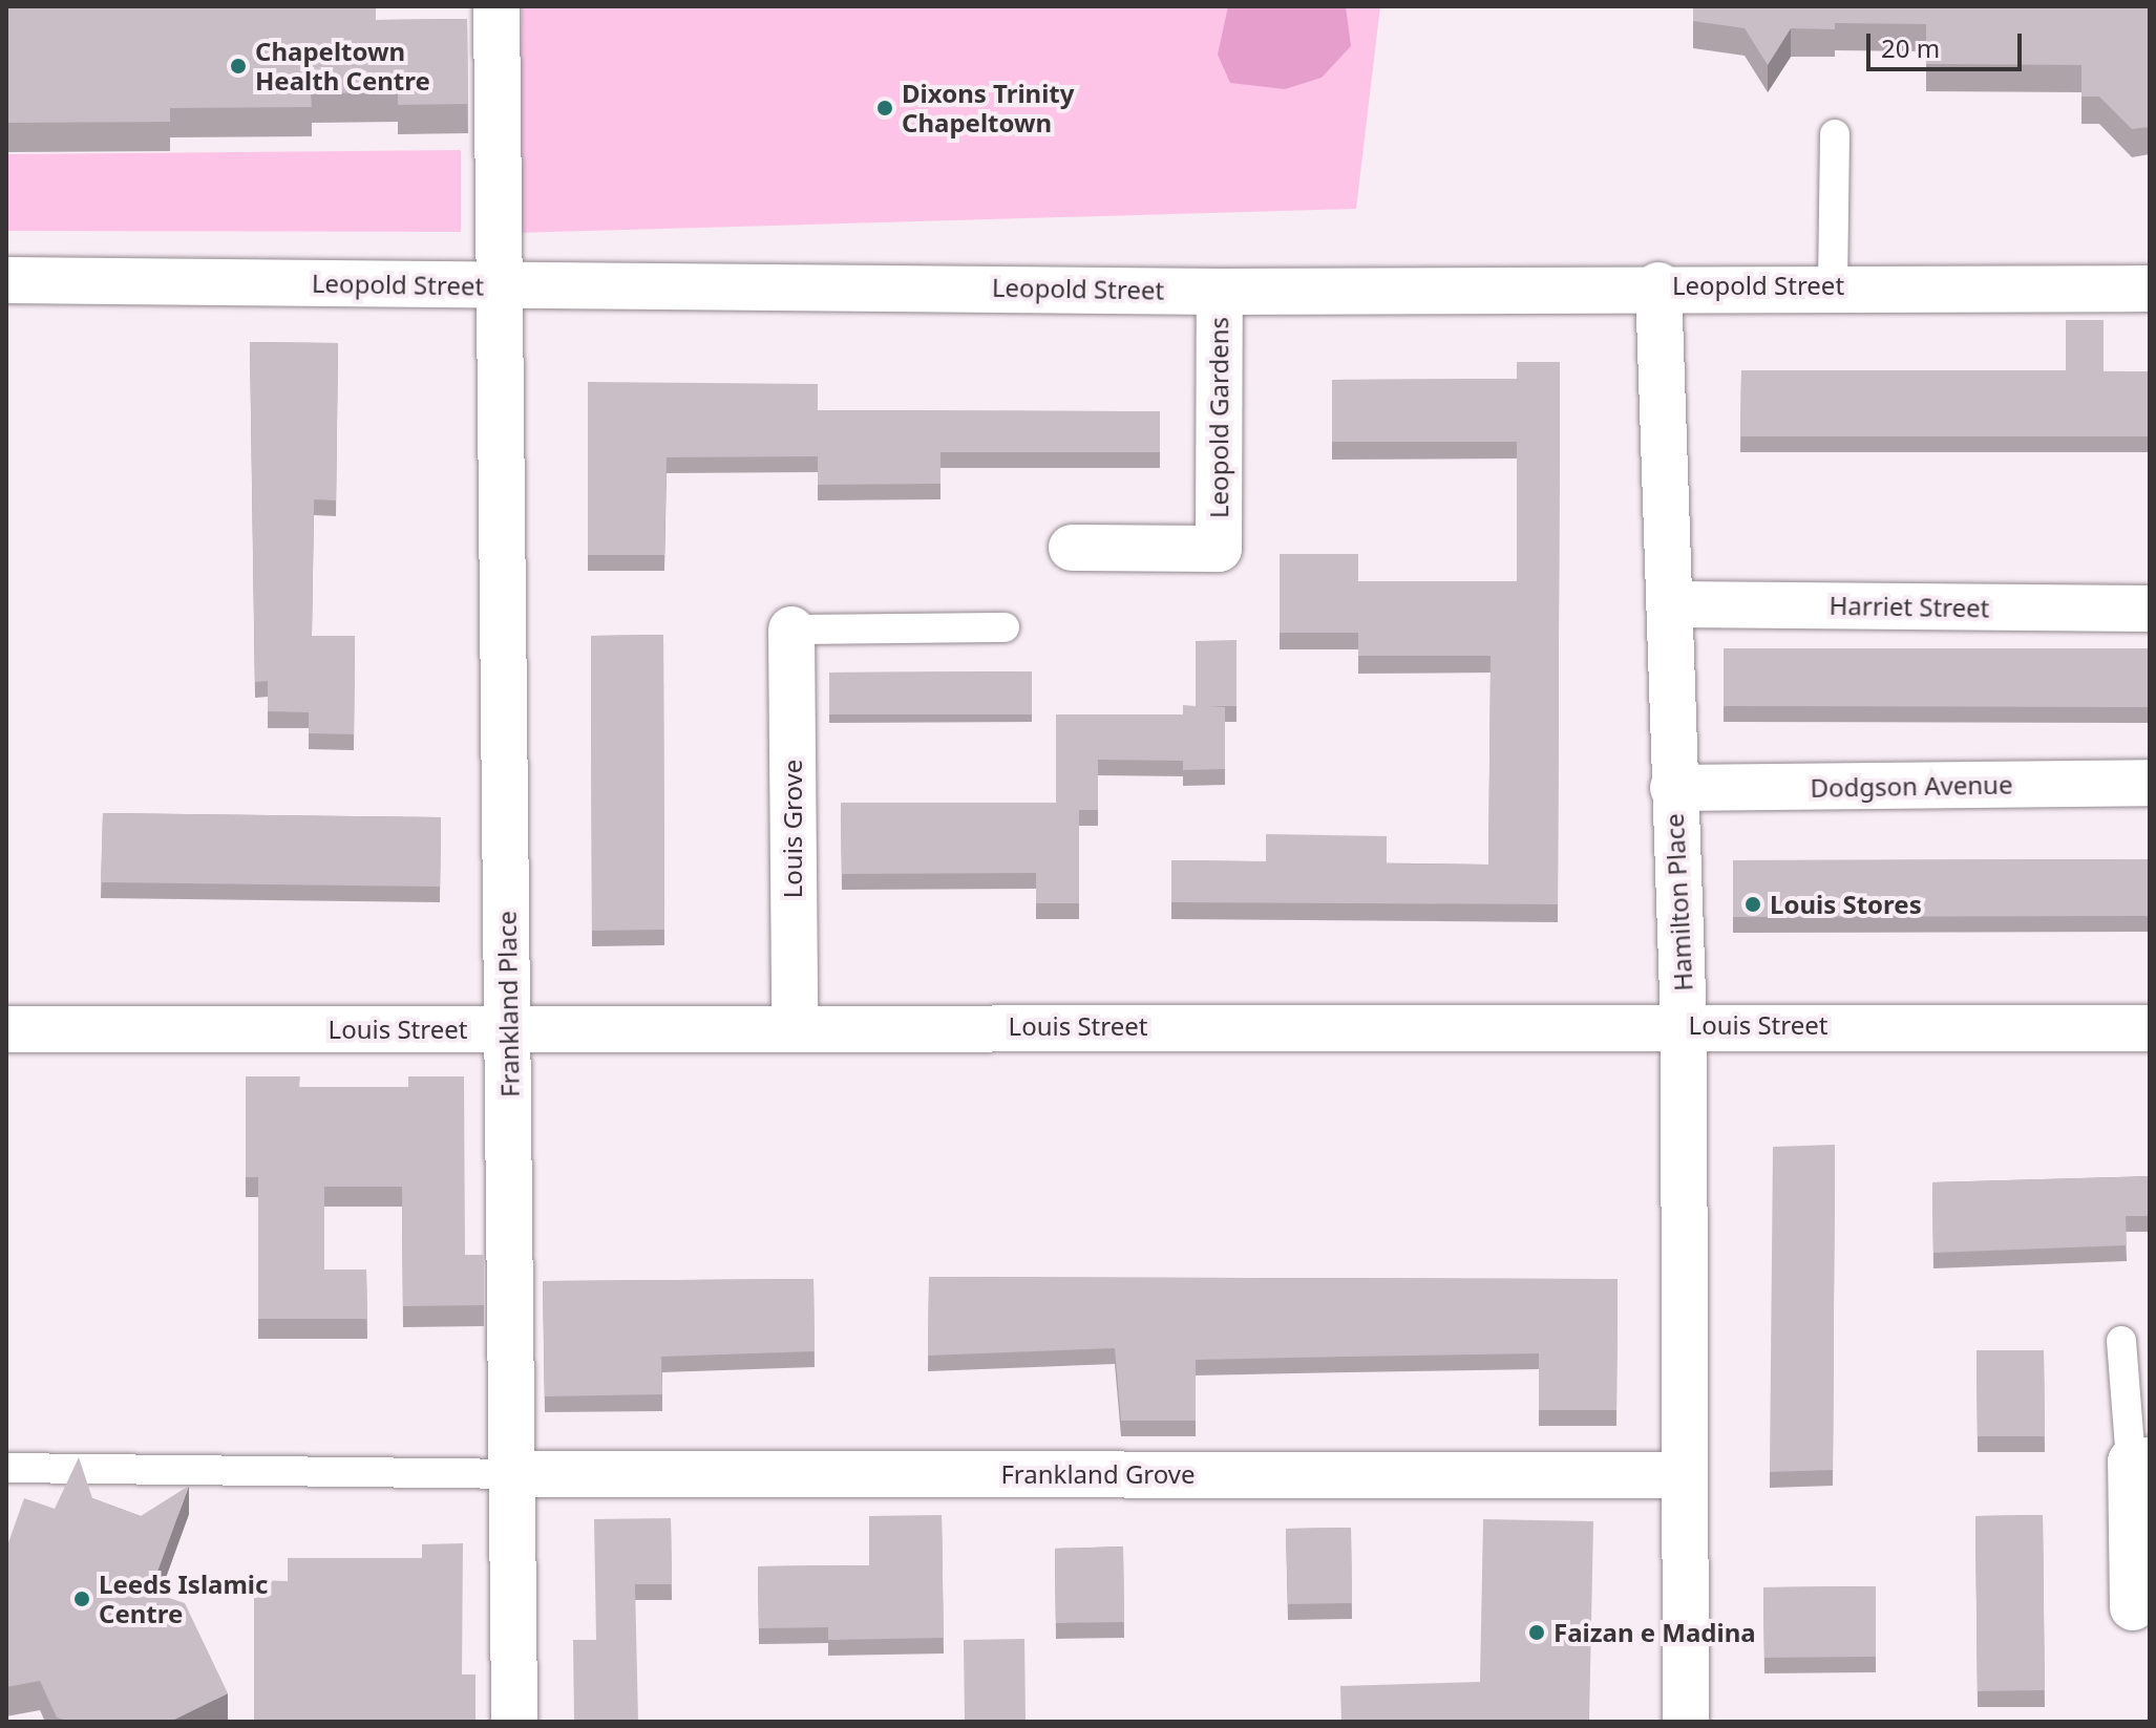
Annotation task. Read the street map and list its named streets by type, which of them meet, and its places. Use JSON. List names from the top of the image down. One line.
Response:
{"streets":{"street":["Leopold Street","Leopold Gardens","Harriet Street","Dodgson Avenue","Louis Grove","Hamilton Place","Frankland Place","Louis Street","Frankland Grove"]},"crossings":[["Leopold Street","Leopold Gardens"],["Leopold Street","Hamilton Place"],["Leopold Street","Frankland Place"],["Harriet Street","Hamilton Place"],["Dodgson Avenue","Hamilton Place"],["Louis Grove","Louis Street"],["Hamilton Place","Louis Street"],["Hamilton Place","Frankland Grove"],["Frankland Place","Louis Street"],["Frankland Place","Frankland Grove"]],"places":["Chapeltown Health Centre","Dixons Trinity Chapeltown","Louis Stores","Leeds Islamic Centre","Faizan e Madina"],"scale_bar":"20 m"}
